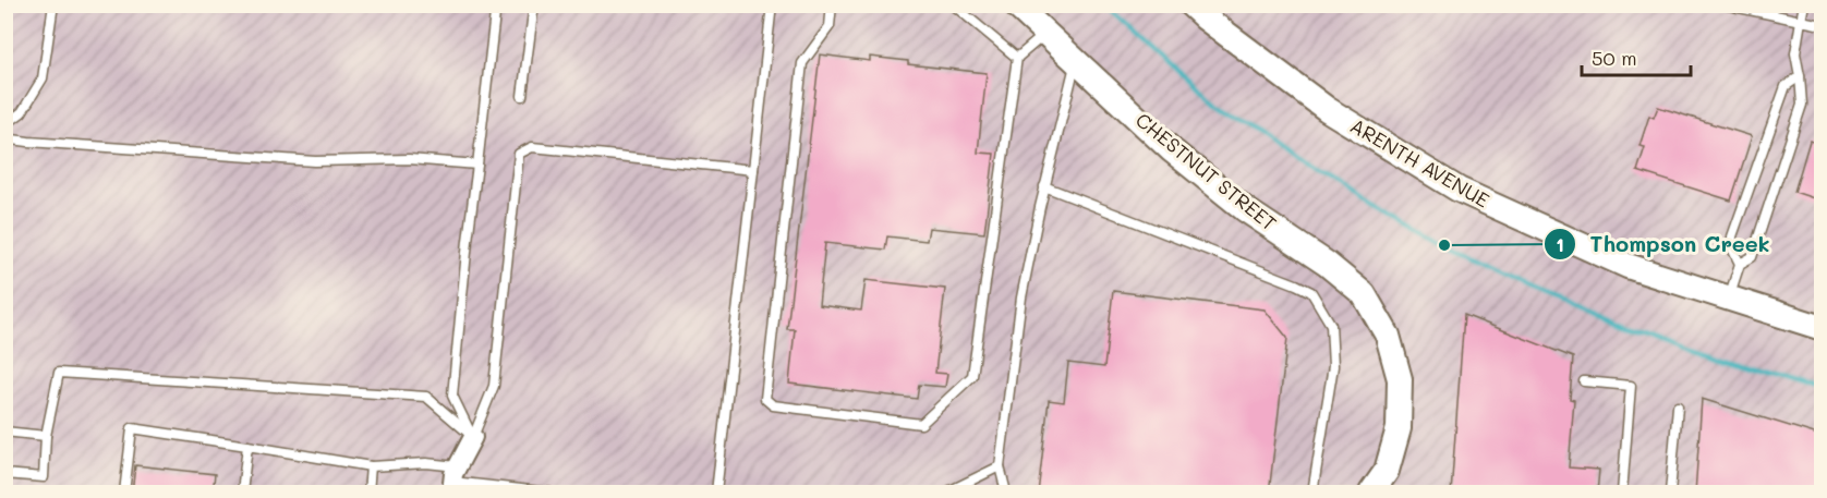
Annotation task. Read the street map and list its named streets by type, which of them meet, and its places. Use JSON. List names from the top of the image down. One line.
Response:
{"streets":{"street":["ARENTH AVENUE","CHESTNUT STREET"]},"places":["Thompson Creek"],"scale_bar":"50 m"}
